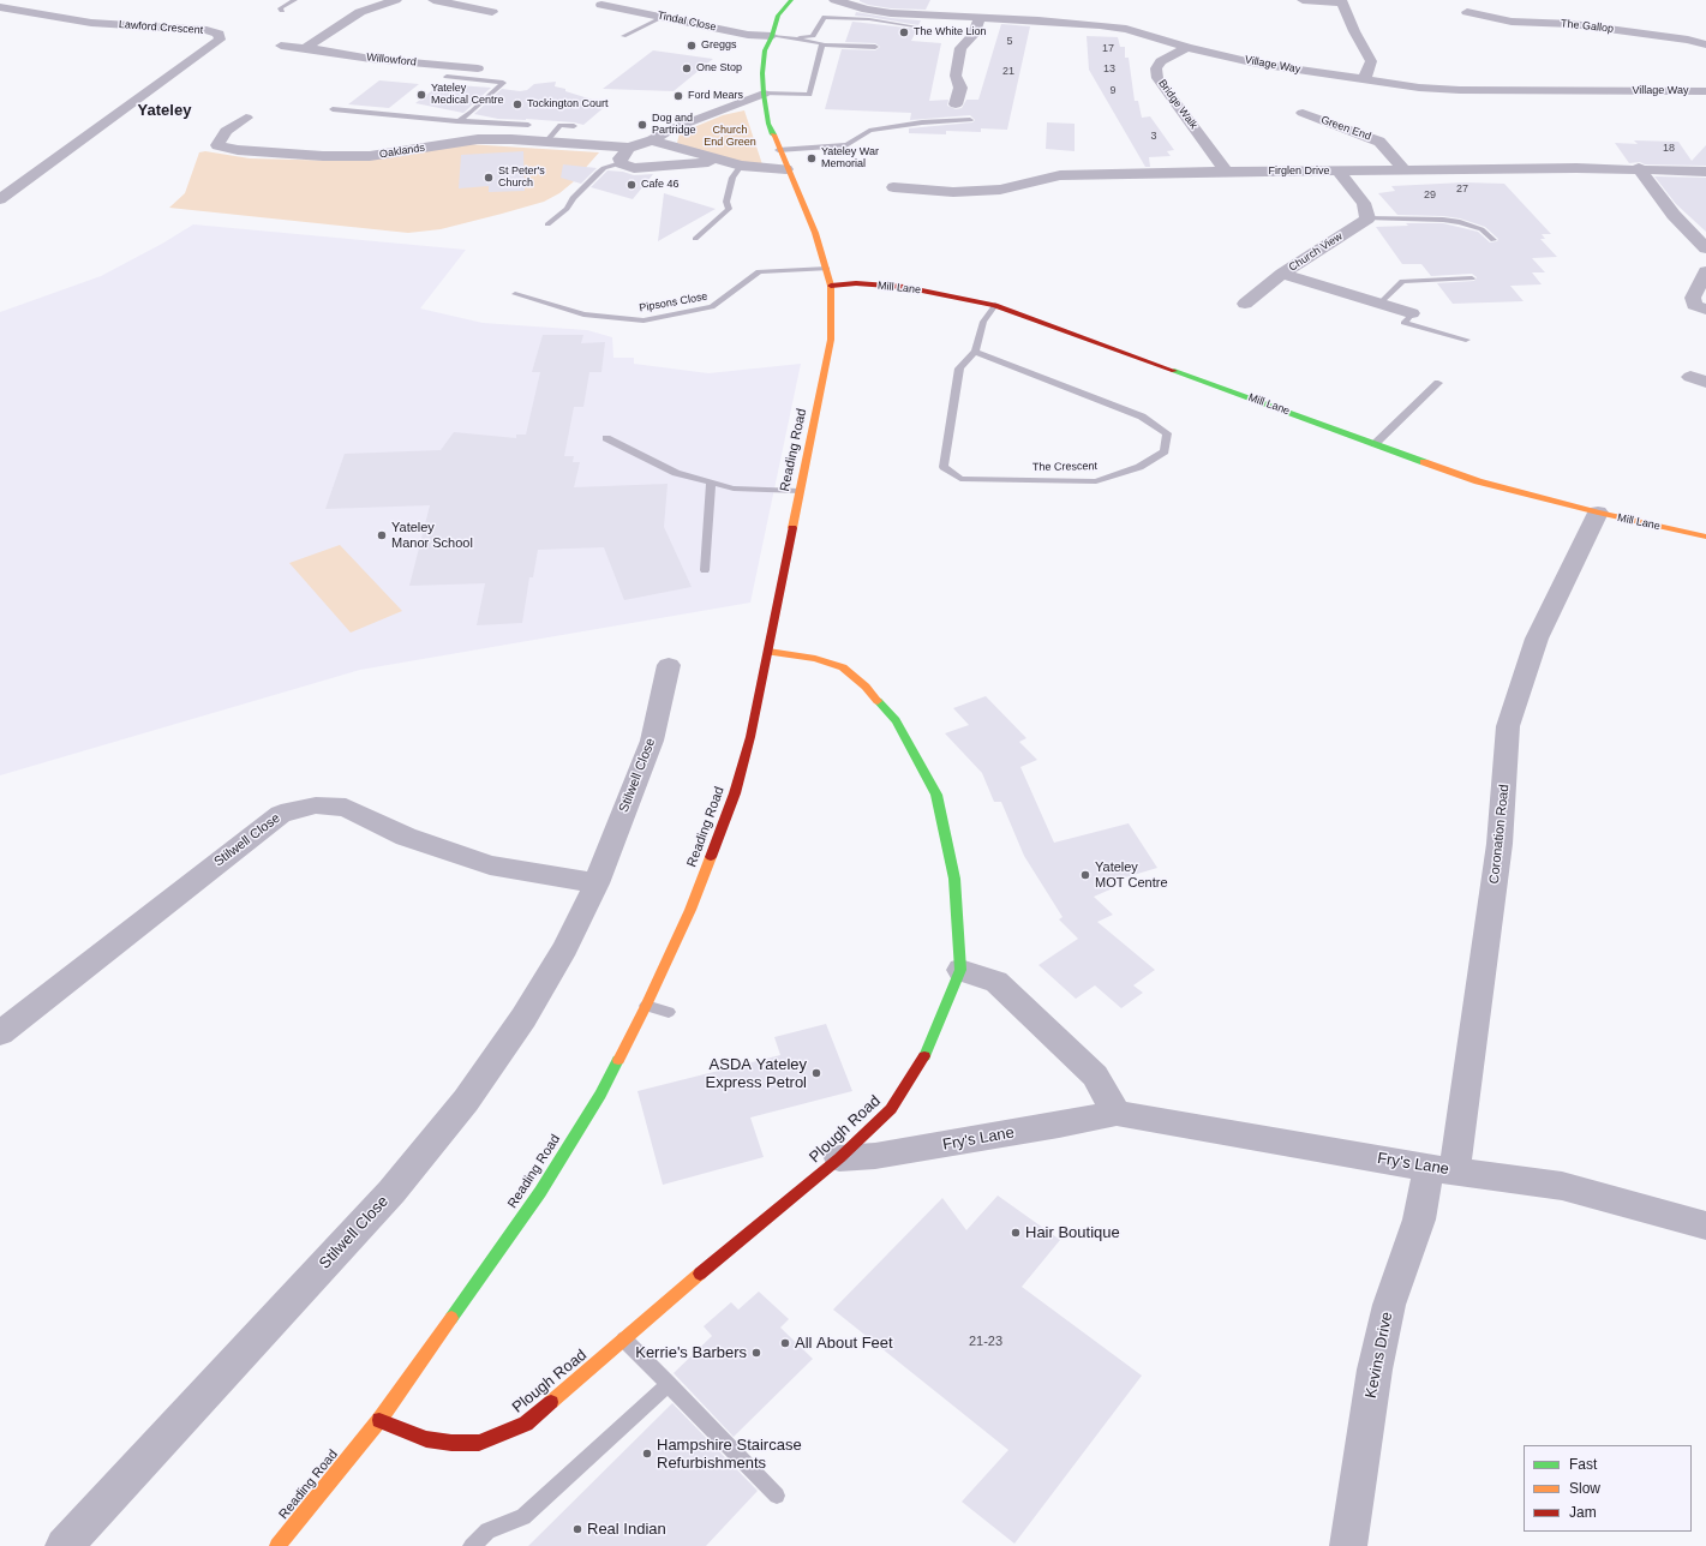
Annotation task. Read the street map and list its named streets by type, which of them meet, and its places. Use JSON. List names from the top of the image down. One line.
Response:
{"streets":{"main road":["Mill Lane","Reading Road","Plough Road"],"street":["Tindal Close","The Gallop","Lawford Crescent","Willowford","Village Way","Bridge Walk","Green End","Oaklands","Firglen Drive","Church View","Stilwell Close","Coronation Road","Fry's Lane","Kevins Drive"],"lane":["Pipsons Close","The Crescent"]},"crossings":[["Tindal Close","Reading Road"],["Village Way","Bridge Walk"],["Bridge Walk","Firglen Drive"],["Green End","Firglen Drive"],["Oaklands","Reading Road"],["Mill Lane","Reading Road"],["Mill Lane","The Crescent"],["Mill Lane","Coronation Road"],["Pipsons Close","Reading Road"],["Reading Road","Plough Road"],["Coronation Road","Fry's Lane"],["Coronation Road","Kevins Drive"],["Plough Road","Fry's Lane"],["Fry's Lane","Kevins Drive"]],"districts":["Yateley"],"parks":["Church End Green"],"places":["The White Lion","Greggs","One Stop","Yateley Medical Centre","Ford Mears","Tockington Court","Dog and Partridge","Yateley War Memorial","St Peter's Church","Cafe 46","Yateley Manor School","Yateley MOT Centre","ASDA Yateley Express Petrol","Hair Boutique","All About Feet","Kerrie's Barbers","Hampshire Staircase Refurbishments","Real Indian"],"house_numbers":["5","17","13","21","9","3","18","27","29","21-23"],"legend":["Fast","Slow","Jam"]}
